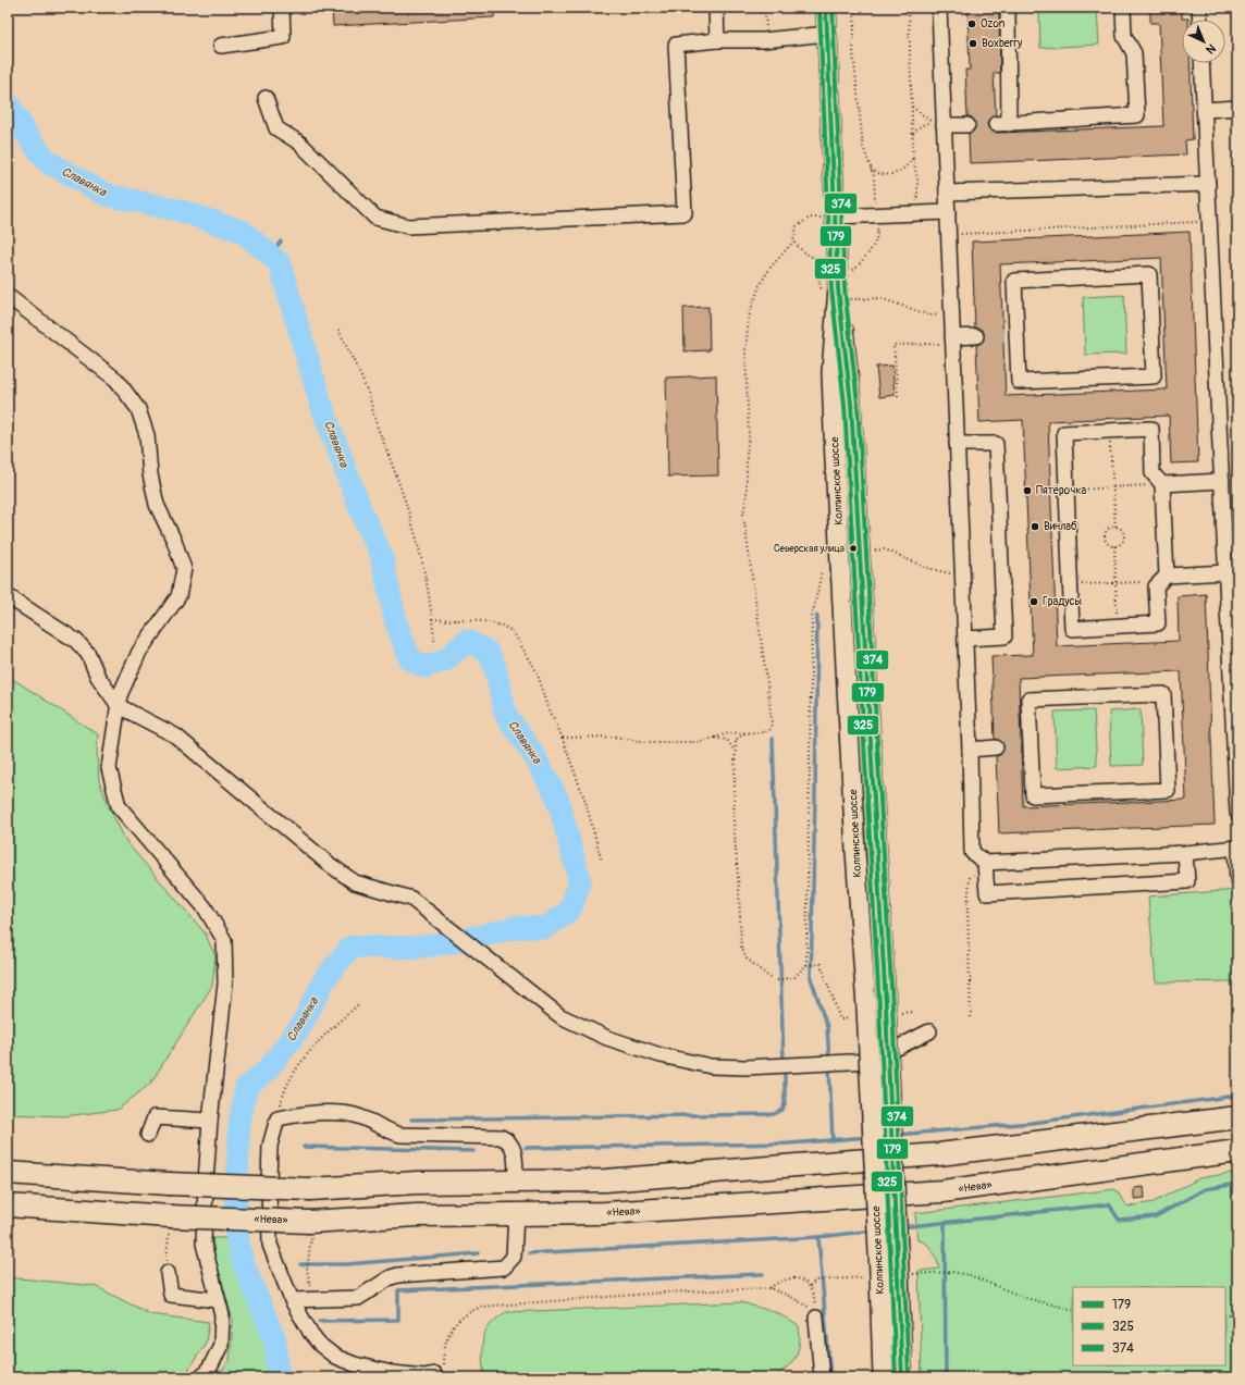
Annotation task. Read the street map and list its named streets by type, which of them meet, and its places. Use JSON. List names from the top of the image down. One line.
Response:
{"streets":{"highway":["«Нева»"],"main road":["Колпинское шоссе"]},"water":["Славянка"],"places":["Ozon","Boxberry","Пятёрочка","Винлаб","Северская улица","Градусы"],"lines":["transit line 179","transit line 325","transit line 374"],"legend":["179","325","374"],"north":"bottom right"}
